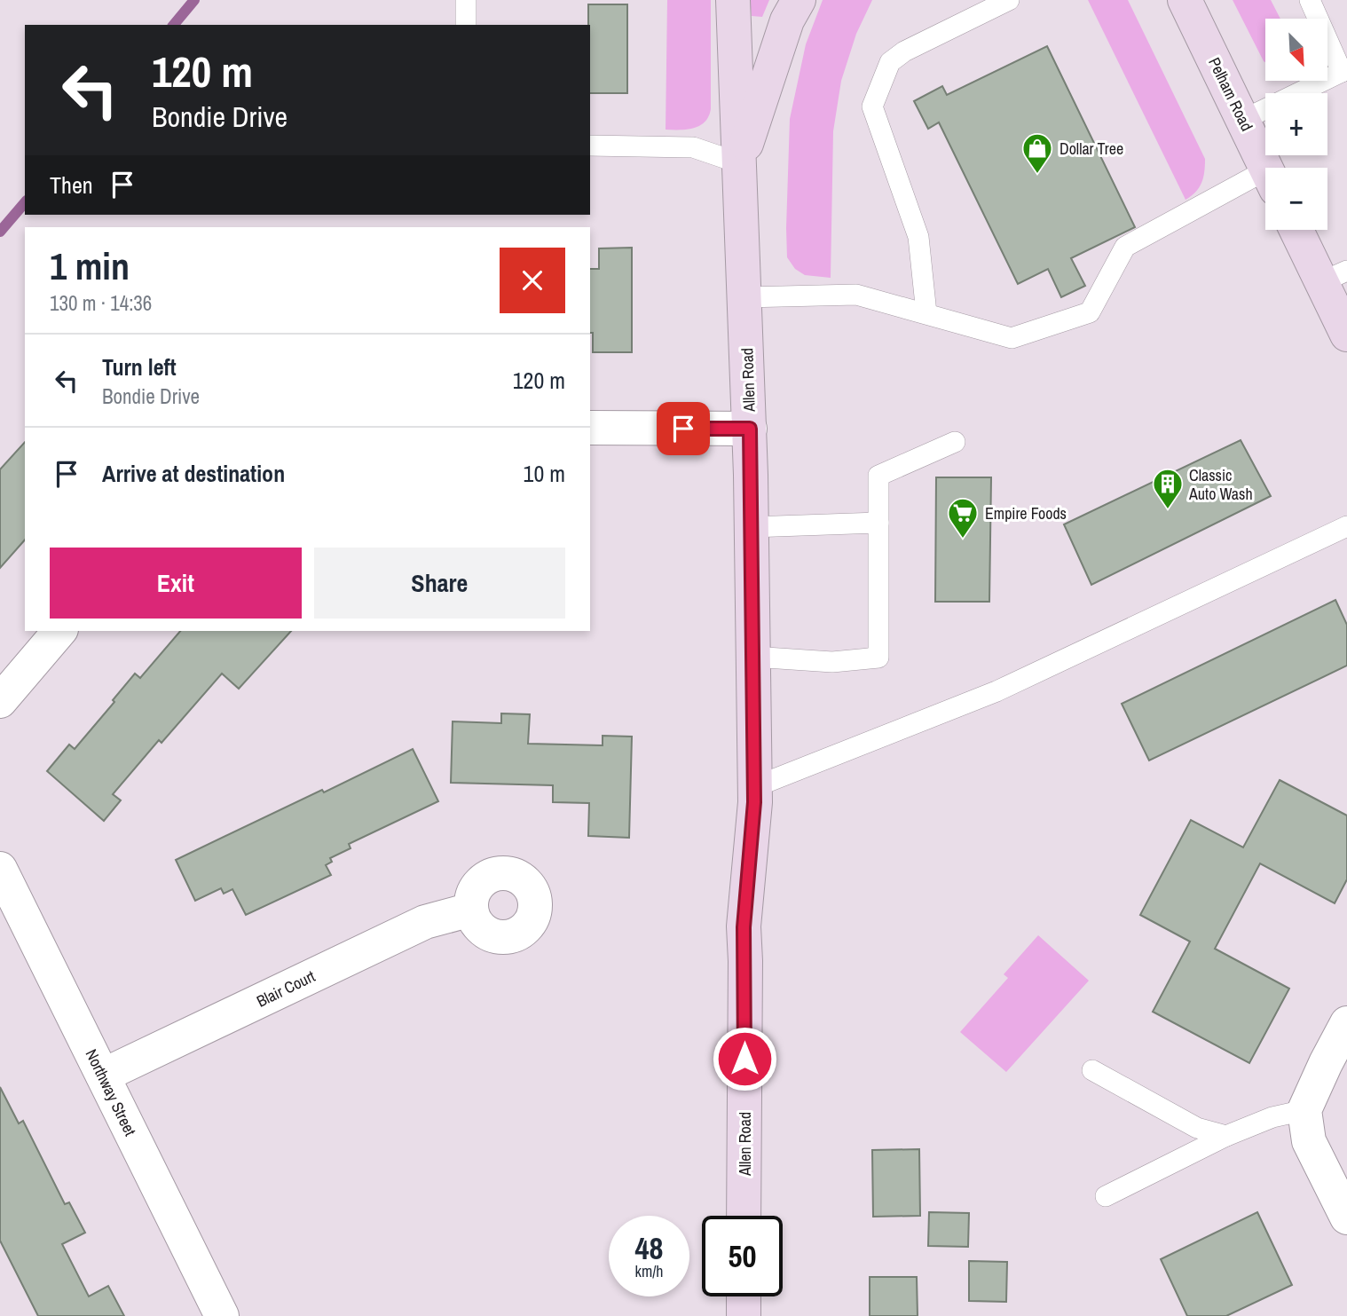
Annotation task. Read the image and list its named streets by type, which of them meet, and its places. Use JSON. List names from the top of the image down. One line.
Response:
{"streets":{"main road":["Pelham Road","Allen Road"],"street":["Blair Court","Northway Street"]},"crossings":[["Blair Court","Northway Street"]],"places":{"shop":["Dollar Tree"],"building":["Classic Auto Wash"],"supermarket":["Empire Foods"]},"north":"bottom right","page":{"map_buttons":["+","−"],"turn":["120 m","Bondie Drive"],"then":"Then","heading":["1 min","130 m · 14:36"],"list":[{"name":"Turn left","note":"Bondie Drive","value":"120 m"},{"name":"Arrive at destination","value":"10 m"}],"buttons":["Exit","Share"],"speed":"48 km/h","limit":"50"}}
